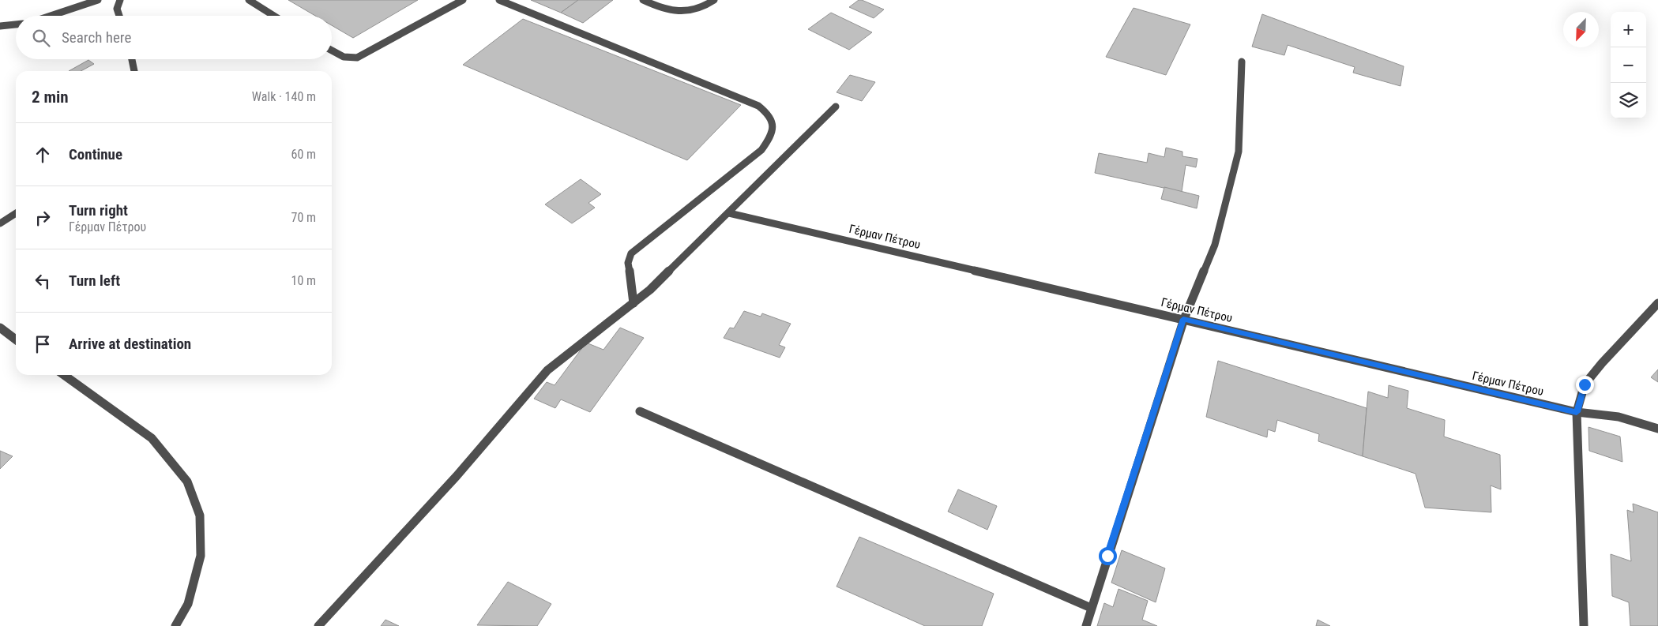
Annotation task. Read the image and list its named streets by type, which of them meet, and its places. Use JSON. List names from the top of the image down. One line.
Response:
{"streets":{"street":["Γέρμαν Πέτρου"]},"north":"bottom left","page":{"map_buttons":["+","−"],"search":"Search here","heading":["2 min","Walk · 140 m"],"list":[["Continue","60 m"],["Turn right","Γέρμαν Πέτρου","70 m"],["Turn left","10 m"],"Arrive at destination"]}}
